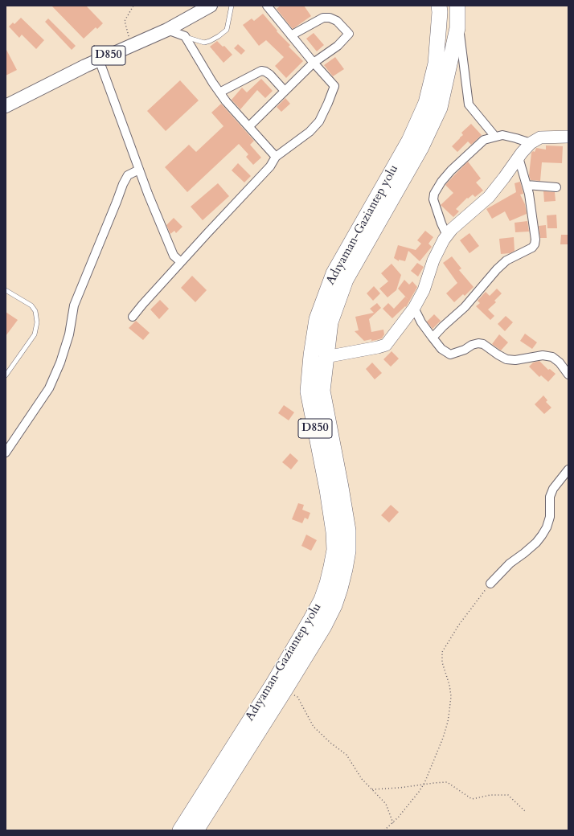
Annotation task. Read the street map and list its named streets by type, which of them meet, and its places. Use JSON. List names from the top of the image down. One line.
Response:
{"streets":{"highway":["D850","Adıyaman-Gaziantep yolu"]}}
